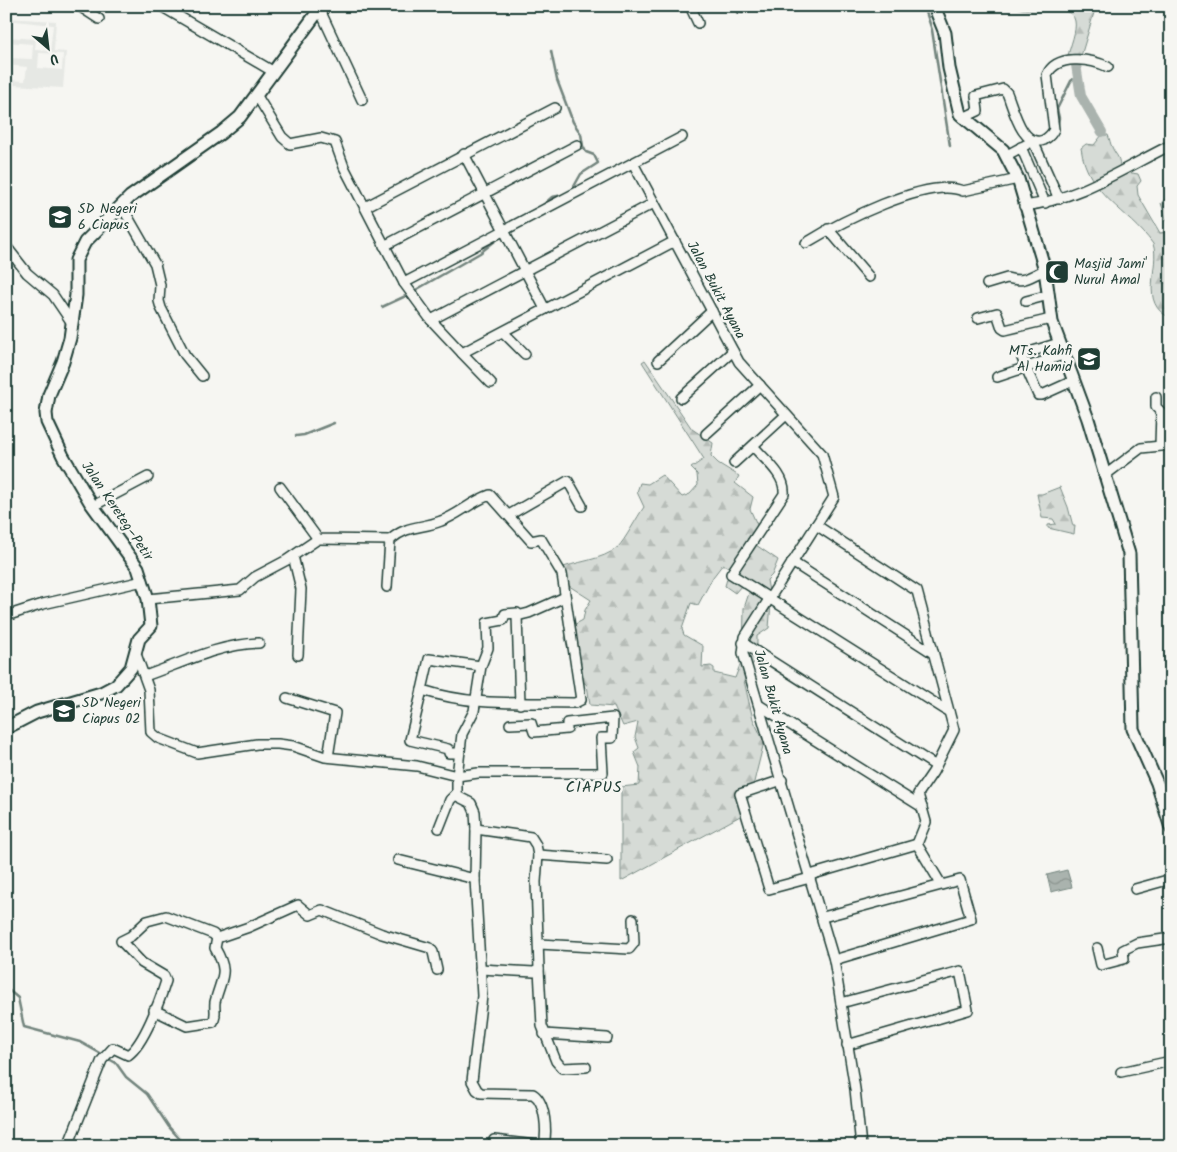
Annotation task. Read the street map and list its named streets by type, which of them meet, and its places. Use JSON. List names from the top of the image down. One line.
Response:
{"streets":{"street":["Jalan Bukit Ayana","Jalan Kereteg–Petir"]},"districts":["CIAPUS"],"places":{"school or university":["SD Negeri 6 Ciapus","MTs. Kahfi Al Hamid","SD Negeri Ciapus 02"],"mosque":["Masjid Jami' Nurul Amal"]},"north":"bottom right"}
